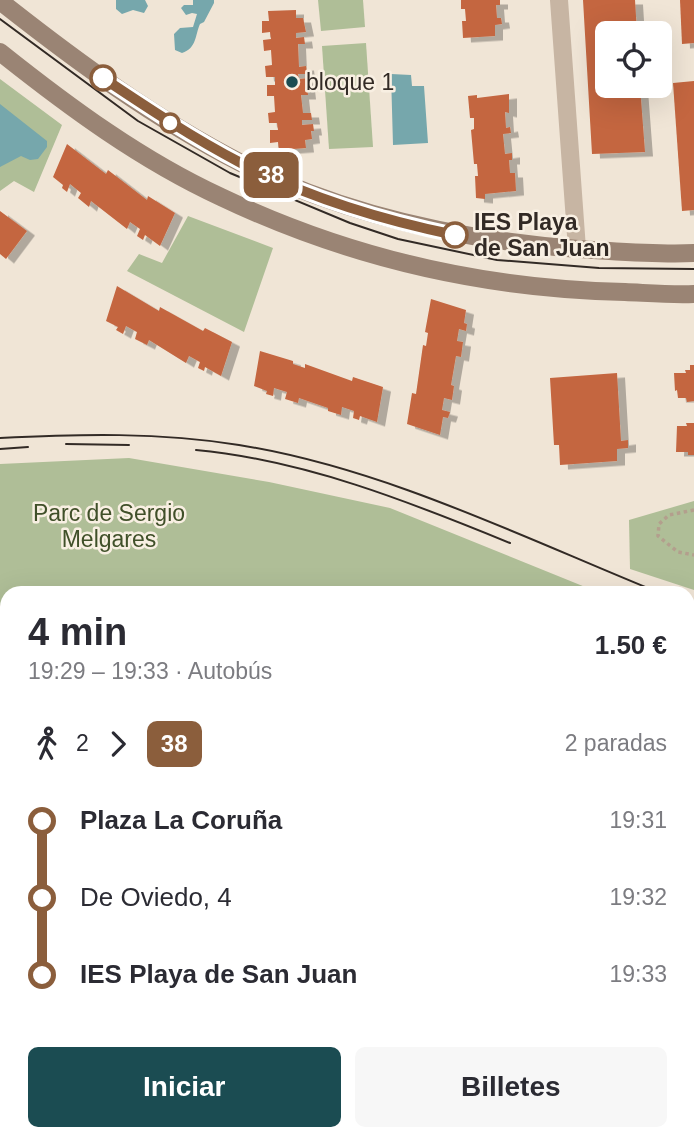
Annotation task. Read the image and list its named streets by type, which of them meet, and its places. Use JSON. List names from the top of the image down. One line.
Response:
{"parks":["Parc de Sergio Melgares"],"places":["bloque 1","IES Playa de San Juan"],"lines":["bus line 38"],"page":{"on_map":"38","heading":["4 min","19:29 – 19:33 · Autobús","1.50 €"],"legs":["2","38","2 paradas"],"list":[{"name":"Plaza La Coruña","value":"19:31"},{"name":"De Oviedo, 4","value":"19:32"},{"name":"IES Playa de San Juan","value":"19:33"}],"buttons":["Iniciar","Billetes"]}}
